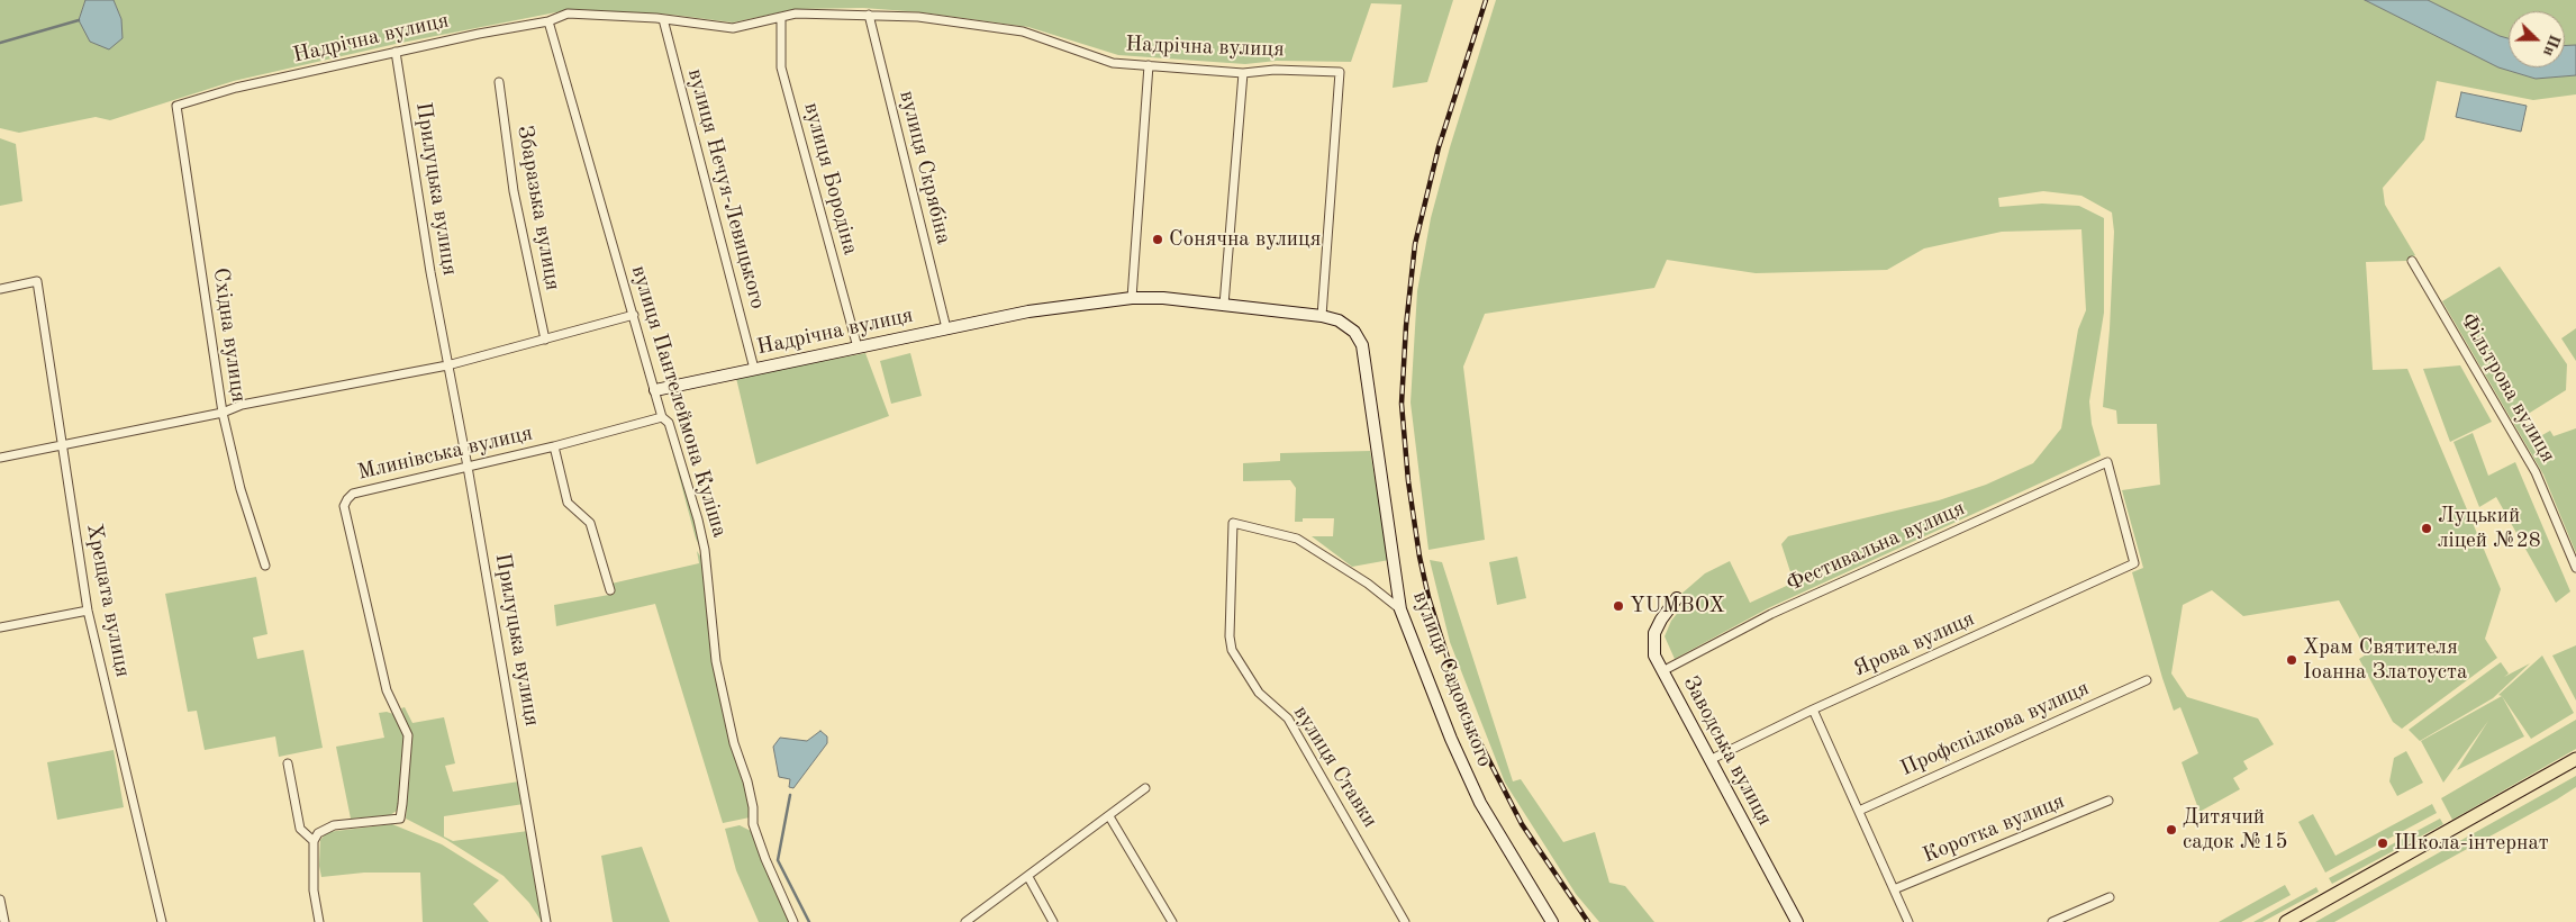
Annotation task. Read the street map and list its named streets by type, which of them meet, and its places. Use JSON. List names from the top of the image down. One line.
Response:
{"streets":{"street":["Надрічна вулиця","вулиця Скрябіна","вулиця Бородіна","Прилуцька вулиця","вулиця Нечуя-Левицького","Збаразька вулиця","Східна вулиця","Фільтрова вулиця","вулиця Пантелеймона Куліша","Млинівська вулиця","Фестивальна вулиця","Хрещата вулиця","Ярова вулиця","вулиця Садовського","Профспілкова вулиця","Заводська вулиця","вулиця Ставки","Коротка вулиця"]},"crossings":[["Надрічна вулиця","вулиця Скрябіна"],["Надрічна вулиця","вулиця Бородіна"],["Надрічна вулиця","Прилуцька вулиця"],["Надрічна вулиця","вулиця Нечуя-Левицького"],["Надрічна вулиця","Східна вулиця"],["Надрічна вулиця","вулиця Пантелеймона Куліша"],["Надрічна вулиця","вулиця Садовського"],["Прилуцька вулиця","Млинівська вулиця"],["вулиця Пантелеймона Куліша","Млинівська вулиця"],["Фестивальна вулиця","Ярова вулиця"],["Фестивальна вулиця","Заводська вулиця"],["Ярова вулиця","Заводська вулиця"],["вулиця Садовського","вулиця Ставки"]],"places":["Сонячна вулиця","Луцький ліцей №28","YUMBOX","Храм Святителя Іоанна Златоуста","Дитячий садок №15","Школа-інтернат"],"north":"right"}
